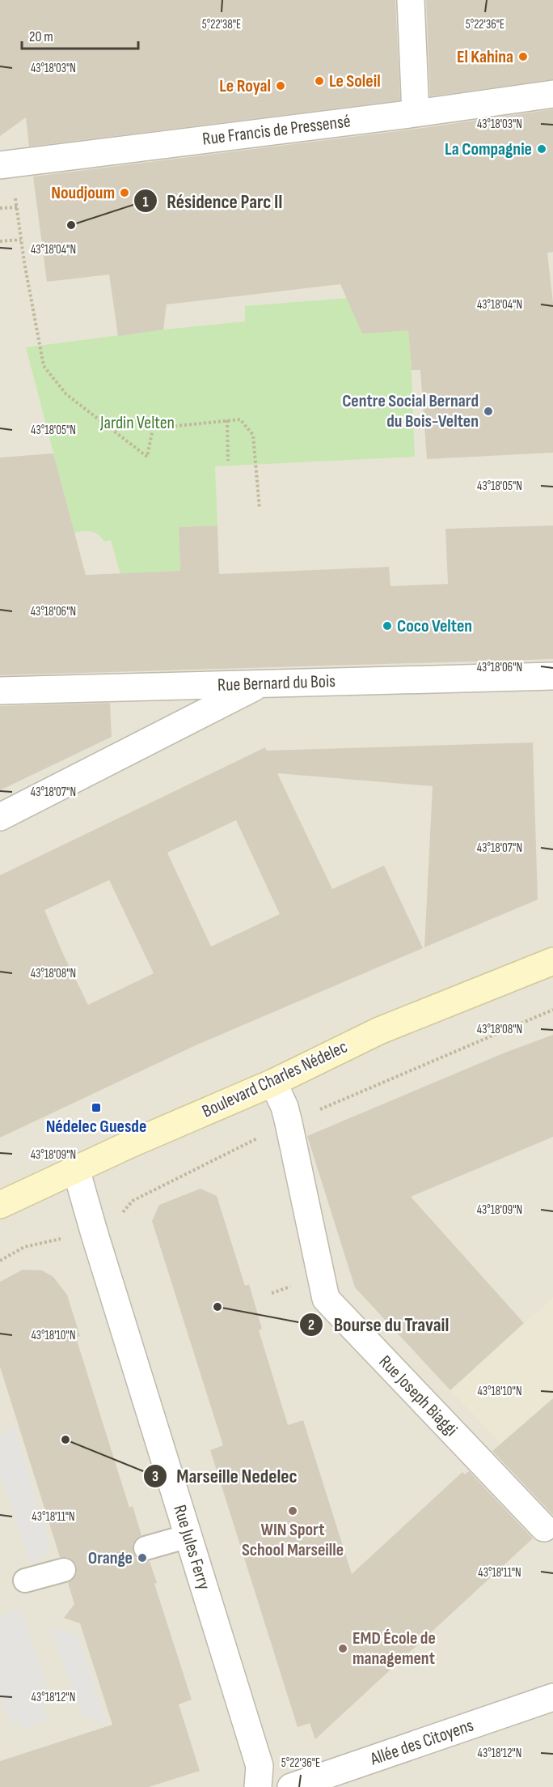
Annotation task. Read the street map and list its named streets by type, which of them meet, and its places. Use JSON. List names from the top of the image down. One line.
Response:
{"streets":{"main road":["Boulevard Charles Nédelec"],"street":["Rue Francis de Pressensé","Rue Bernard du Bois","Rue Joseph Biaggi","Rue Jules Ferry","Allée des Citoyens"]},"crossings":[["Boulevard Charles Nédelec","Rue Joseph Biaggi"],["Boulevard Charles Nédelec","Rue Jules Ferry"]],"parks":["Jardin Velten"],"places":{"other":["El Kahina","Le Soleil","Le Royal","La Compagnie","Noudjoum","Résidence Parc II","Centre Social Bernard du Bois-Velten","Coco Velten","Bourse du Travail","Marseille Nedelec","WIN Sport School Marseille","Orange","EMD École de management"],"transit":["Nédelec Guesde"]},"scale_bar":"20 m","coordinates":["5°22'38\"E","5°22'36\"E","43°18'03\"N","43°18'04\"N","43°18'05\"N","43°18'06\"N","43°18'07\"N","43°18'08\"N","43°18'09\"N","43°18'10\"N","43°18'11\"N","43°18'12\"N"]}
